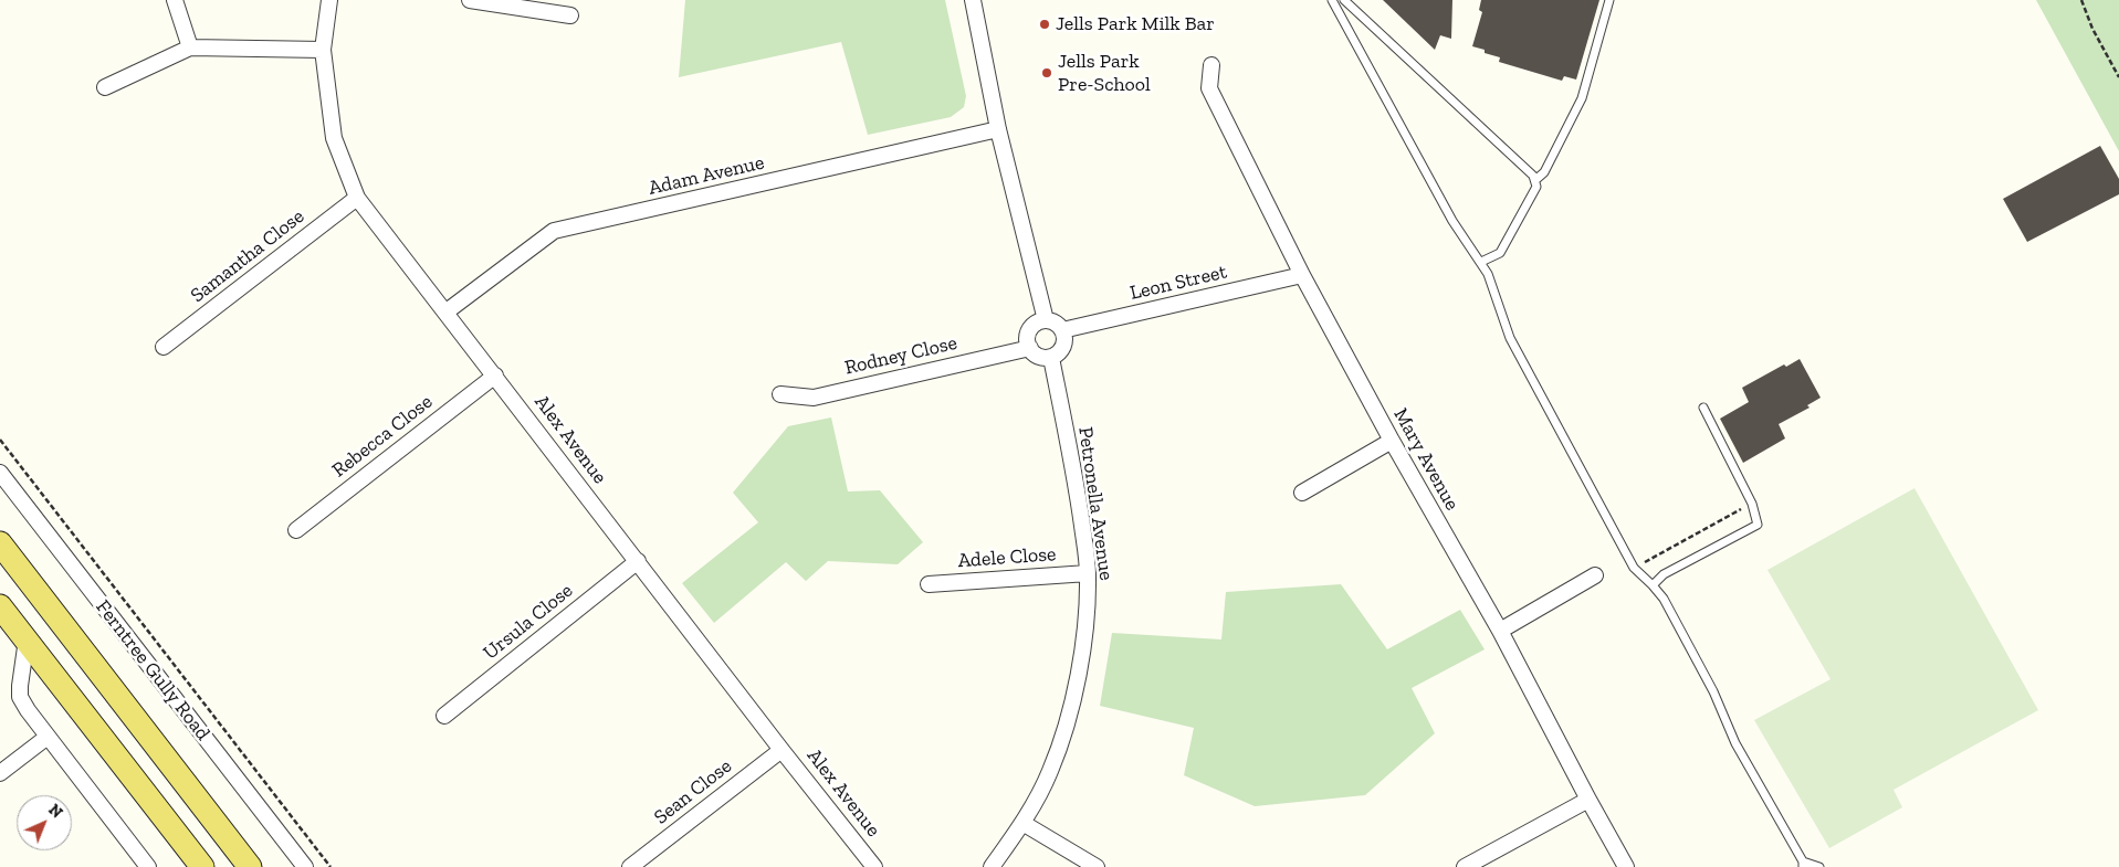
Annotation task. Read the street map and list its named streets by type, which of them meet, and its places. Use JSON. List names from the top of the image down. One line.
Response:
{"streets":{"street":["Adam Avenue","Samantha Close","Leon Street","Rodney Close","Rebecca Close","Alex Avenue","Mary Avenue","Petronella Avenue","Adele Close","Ursula Close","Ferntree Gully Road","Sean Close"]},"crossings":[["Adam Avenue","Alex Avenue"],["Samantha Close","Alex Avenue"],["Leon Street","Rodney Close"],["Leon Street","Mary Avenue"],["Leon Street","Petronella Avenue"],["Rodney Close","Petronella Avenue"],["Rebecca Close","Alex Avenue"],["Alex Avenue","Ursula Close"],["Alex Avenue","Sean Close"],["Petronella Avenue","Adele Close"]],"places":["Jells Park Milk Bar","Jells Park Pre-School"],"north":"top right"}
